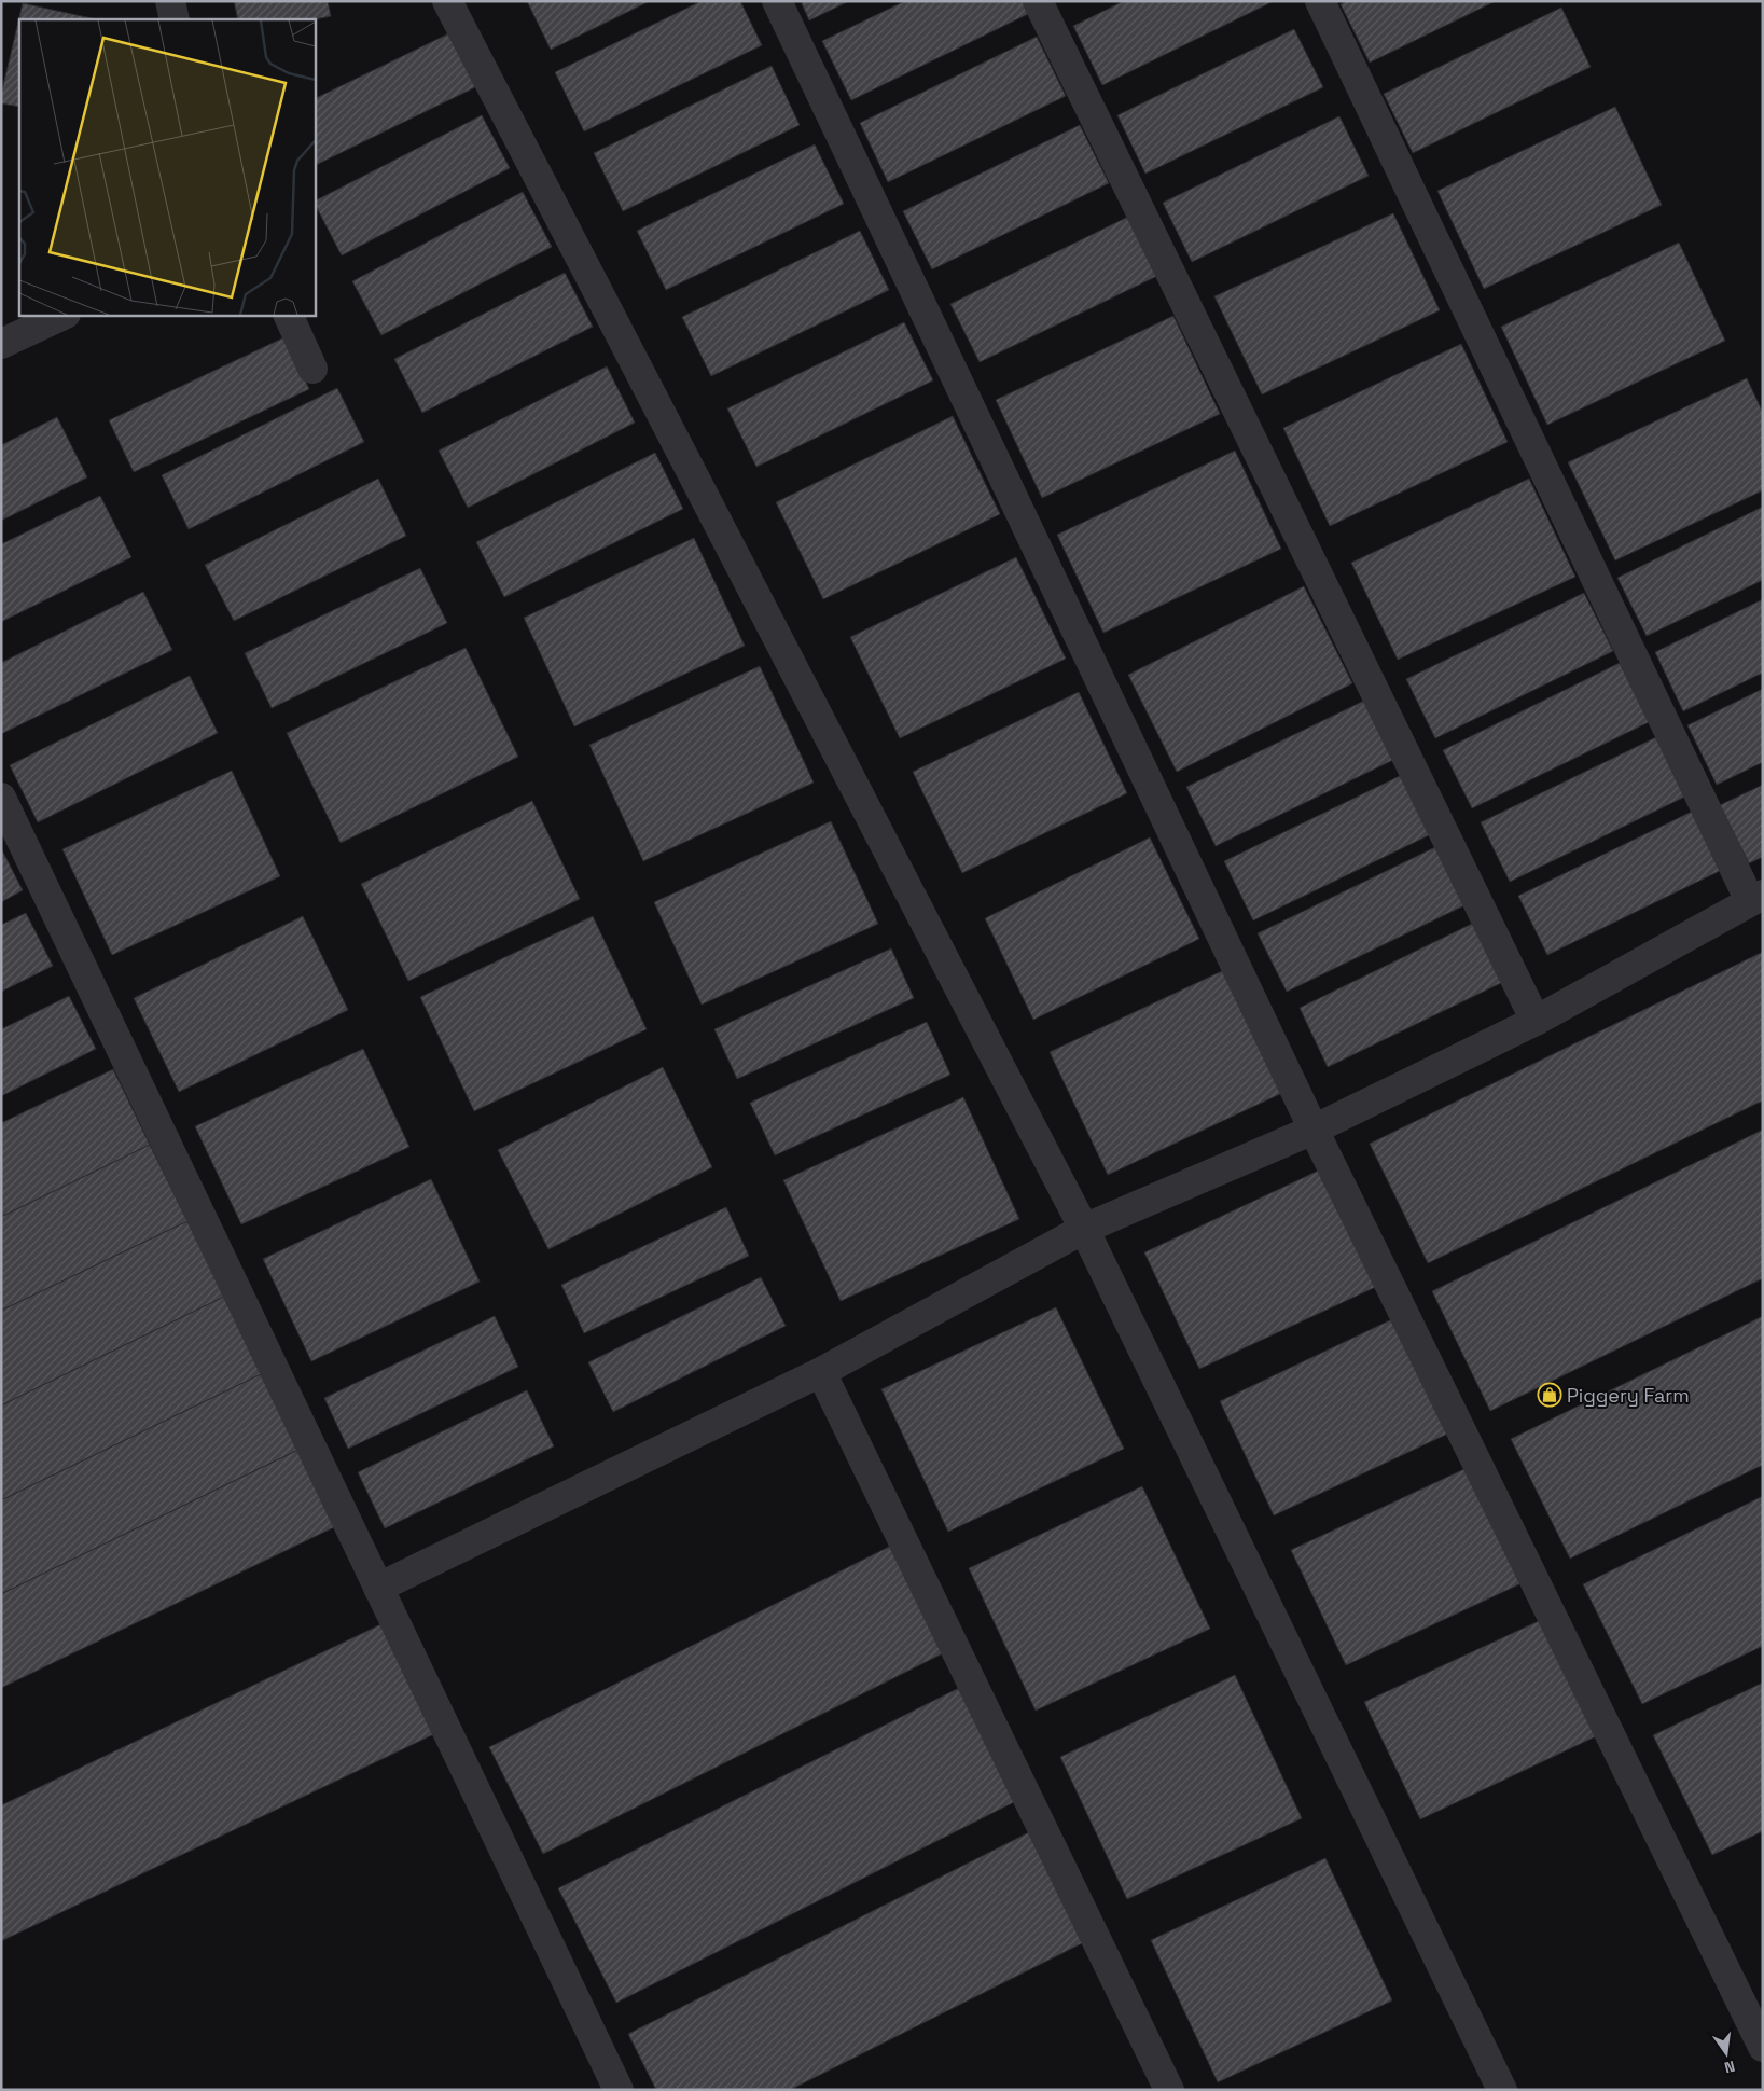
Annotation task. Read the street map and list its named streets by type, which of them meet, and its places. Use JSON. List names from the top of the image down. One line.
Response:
{"places":{"shop":["Piggery Farm"]},"north":"bottom"}
